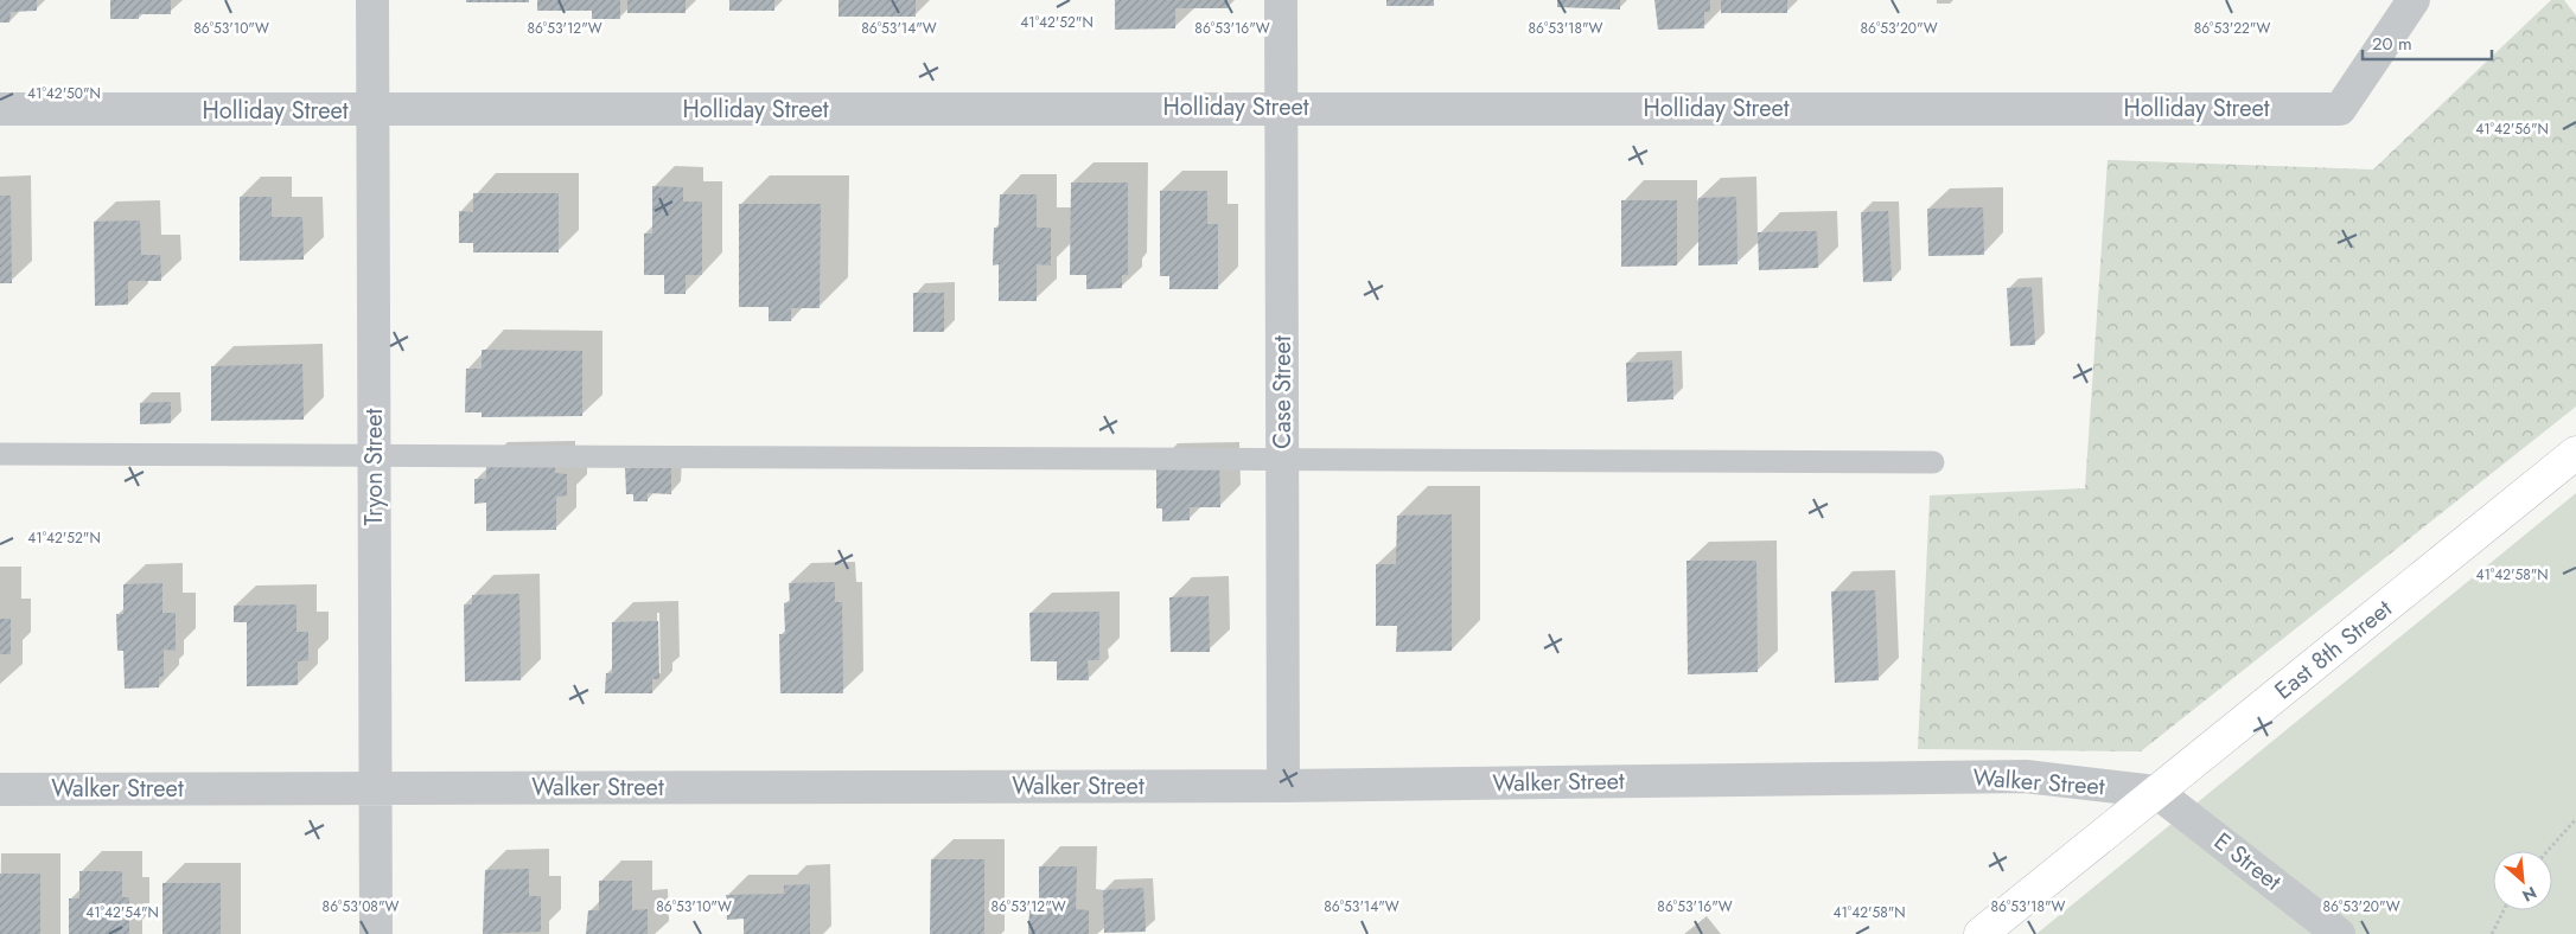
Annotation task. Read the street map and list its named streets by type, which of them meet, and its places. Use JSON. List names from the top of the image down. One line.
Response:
{"streets":{"street":["Holliday Street","Case Street","Tryon Street","East 8th Street","Walker Street","E Street"]},"crossings":[["Holliday Street","Case Street"],["Holliday Street","Tryon Street"],["Case Street","Walker Street"],["Tryon Street","Walker Street"],["East 8th Street","Walker Street"],["East 8th Street","E Street"],["Walker Street","E Street"]],"scale_bar":"20 m","north":"bottom right","coordinates":["41°42'52\"N","86°53'10\"W","86°53'12\"W","86°53'14\"W","86°53'16\"W","86°53'18\"W","86°53'20\"W","86°53'22\"W","41°42'50\"N","41°42'56\"N","41°42'58\"N","86°53'08\"W","41°42'54\"N"]}
